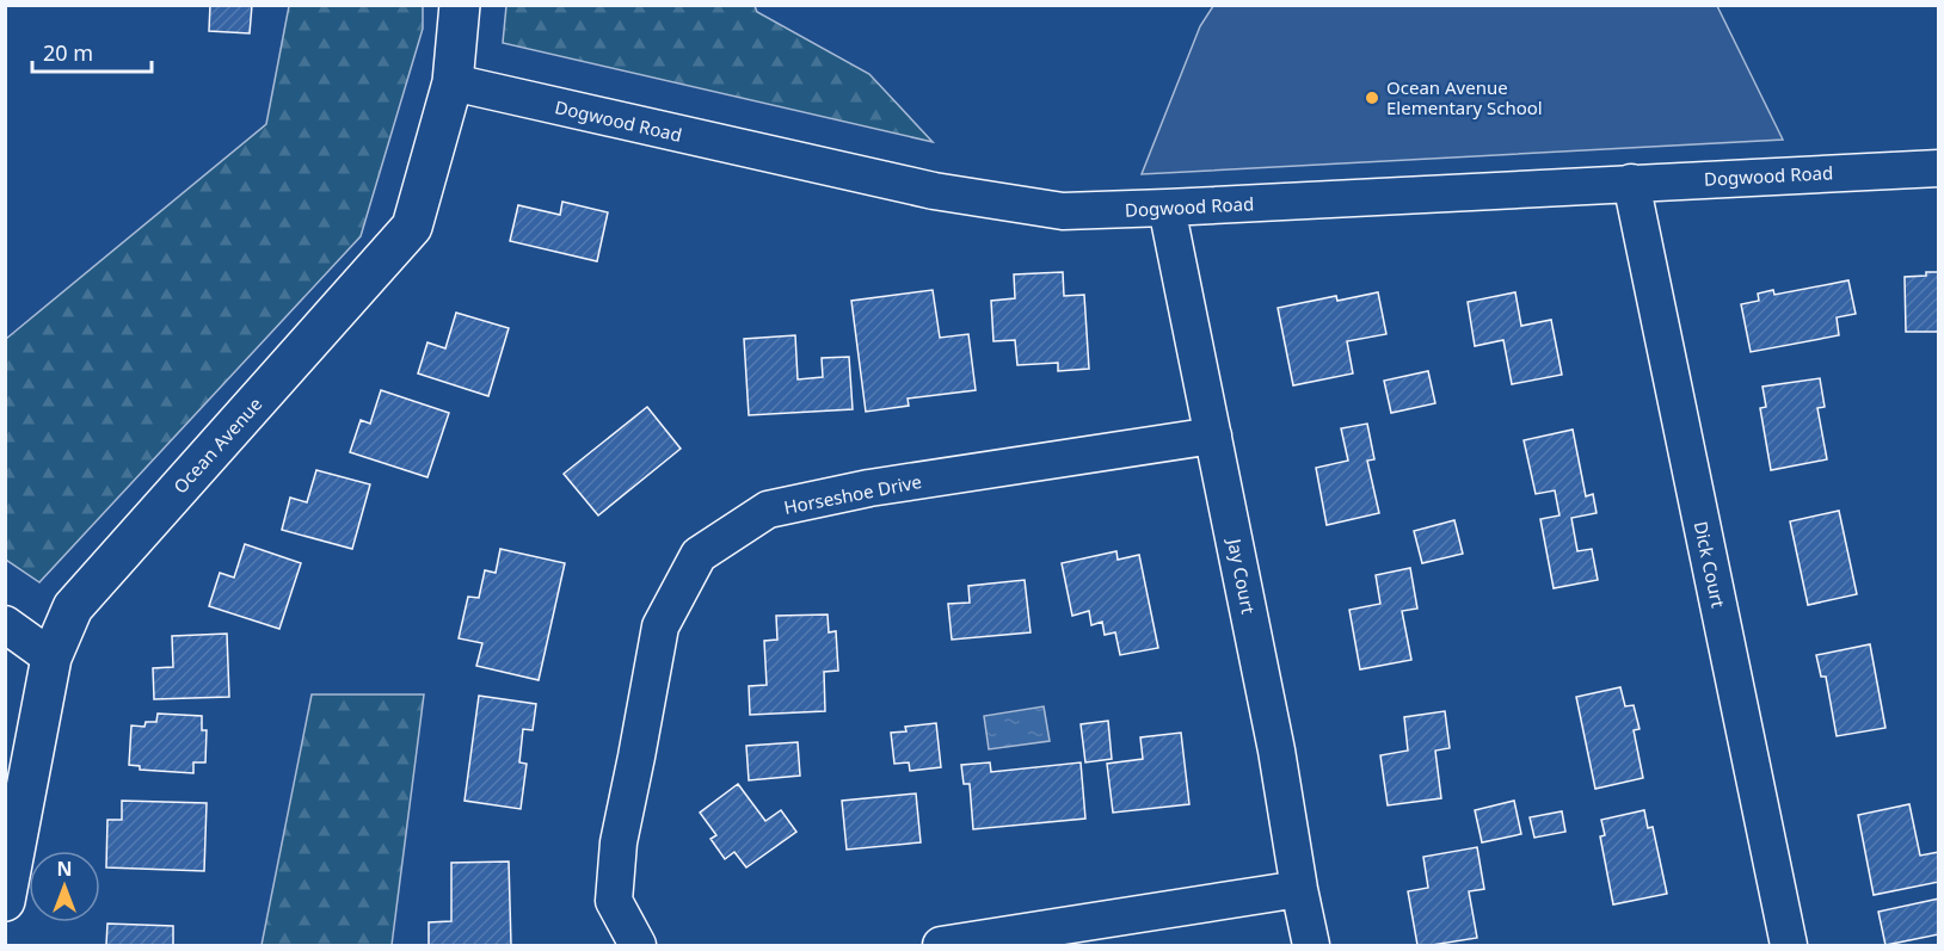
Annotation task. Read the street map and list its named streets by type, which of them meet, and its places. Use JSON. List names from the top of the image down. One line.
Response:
{"streets":{"main road":["Ocean Avenue"],"street":["Dogwood Road","Horseshoe Drive","Dick Court","Jay Court"]},"crossings":[["Dogwood Road","Ocean Avenue"],["Dogwood Road","Dick Court"],["Dogwood Road","Jay Court"],["Horseshoe Drive","Jay Court"]],"places":["Ocean Avenue Elementary School"],"scale_bar":"20 m","north":"top"}
